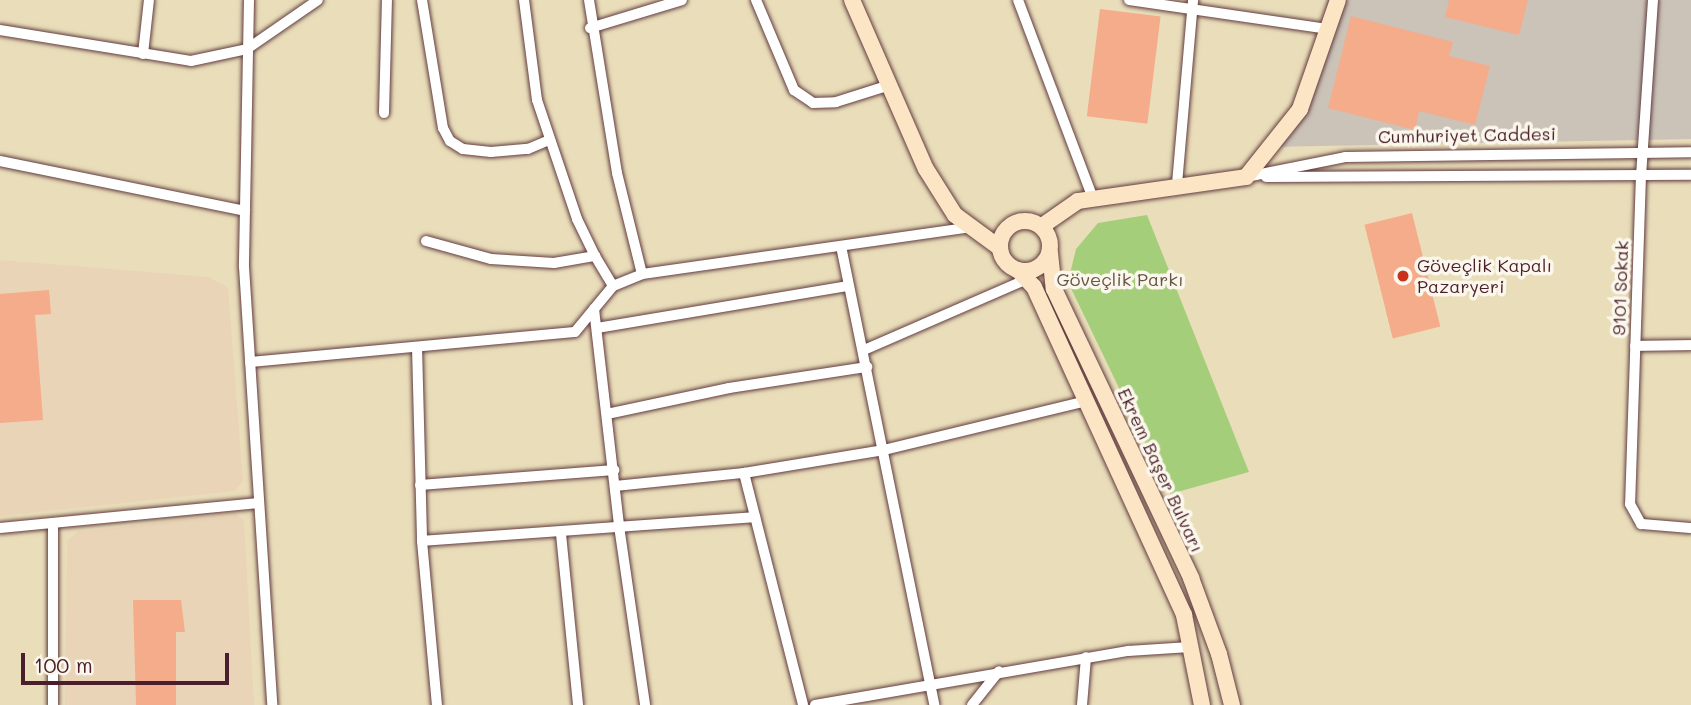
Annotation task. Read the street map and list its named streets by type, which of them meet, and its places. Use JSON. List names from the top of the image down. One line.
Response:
{"streets":{"main road":["Cumhuriyet Caddesi","Ekrem Başer Bulvarı"],"street":["9101 Sokak"]},"crossings":[["Cumhuriyet Caddesi","9101 Sokak"],["Cumhuriyet Caddesi","Ekrem Başer Bulvarı"]],"parks":["Göveçlik Parkı"],"places":["Göveçlik Kapalı Pazaryeri"],"scale_bar":"100 m"}
